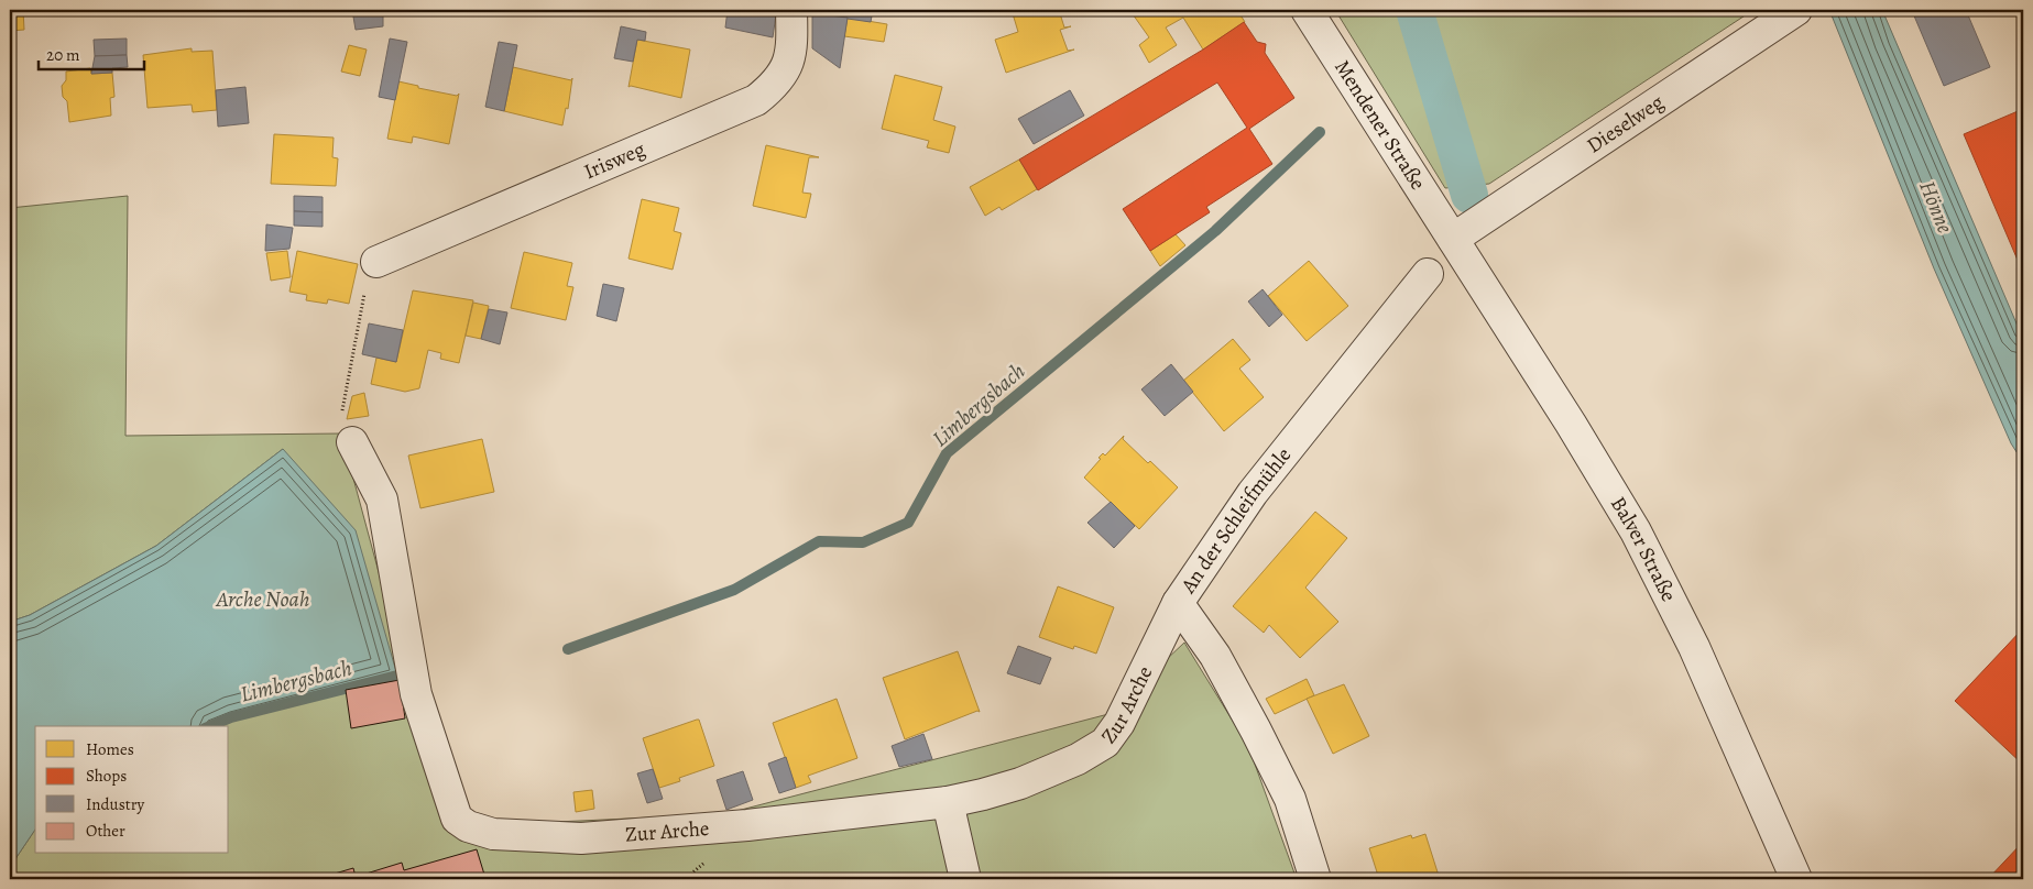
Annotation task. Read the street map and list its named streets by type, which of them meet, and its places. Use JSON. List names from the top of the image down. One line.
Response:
{"streets":{"street":["Mendener Straße","Dieselweg","Irisweg","An der Schleifmühle","Balver Straße","Zur Arche"]},"crossings":[["Mendener Straße","Dieselweg"],["Mendener Straße","Balver Straße"],["Dieselweg","Balver Straße"],["An der Schleifmühle","Zur Arche"]],"water":["Hönne","Limbergsbach","Arche Noah"],"legend":["Homes","Shops","Industry","Other"],"scale_bar":"20 m"}
